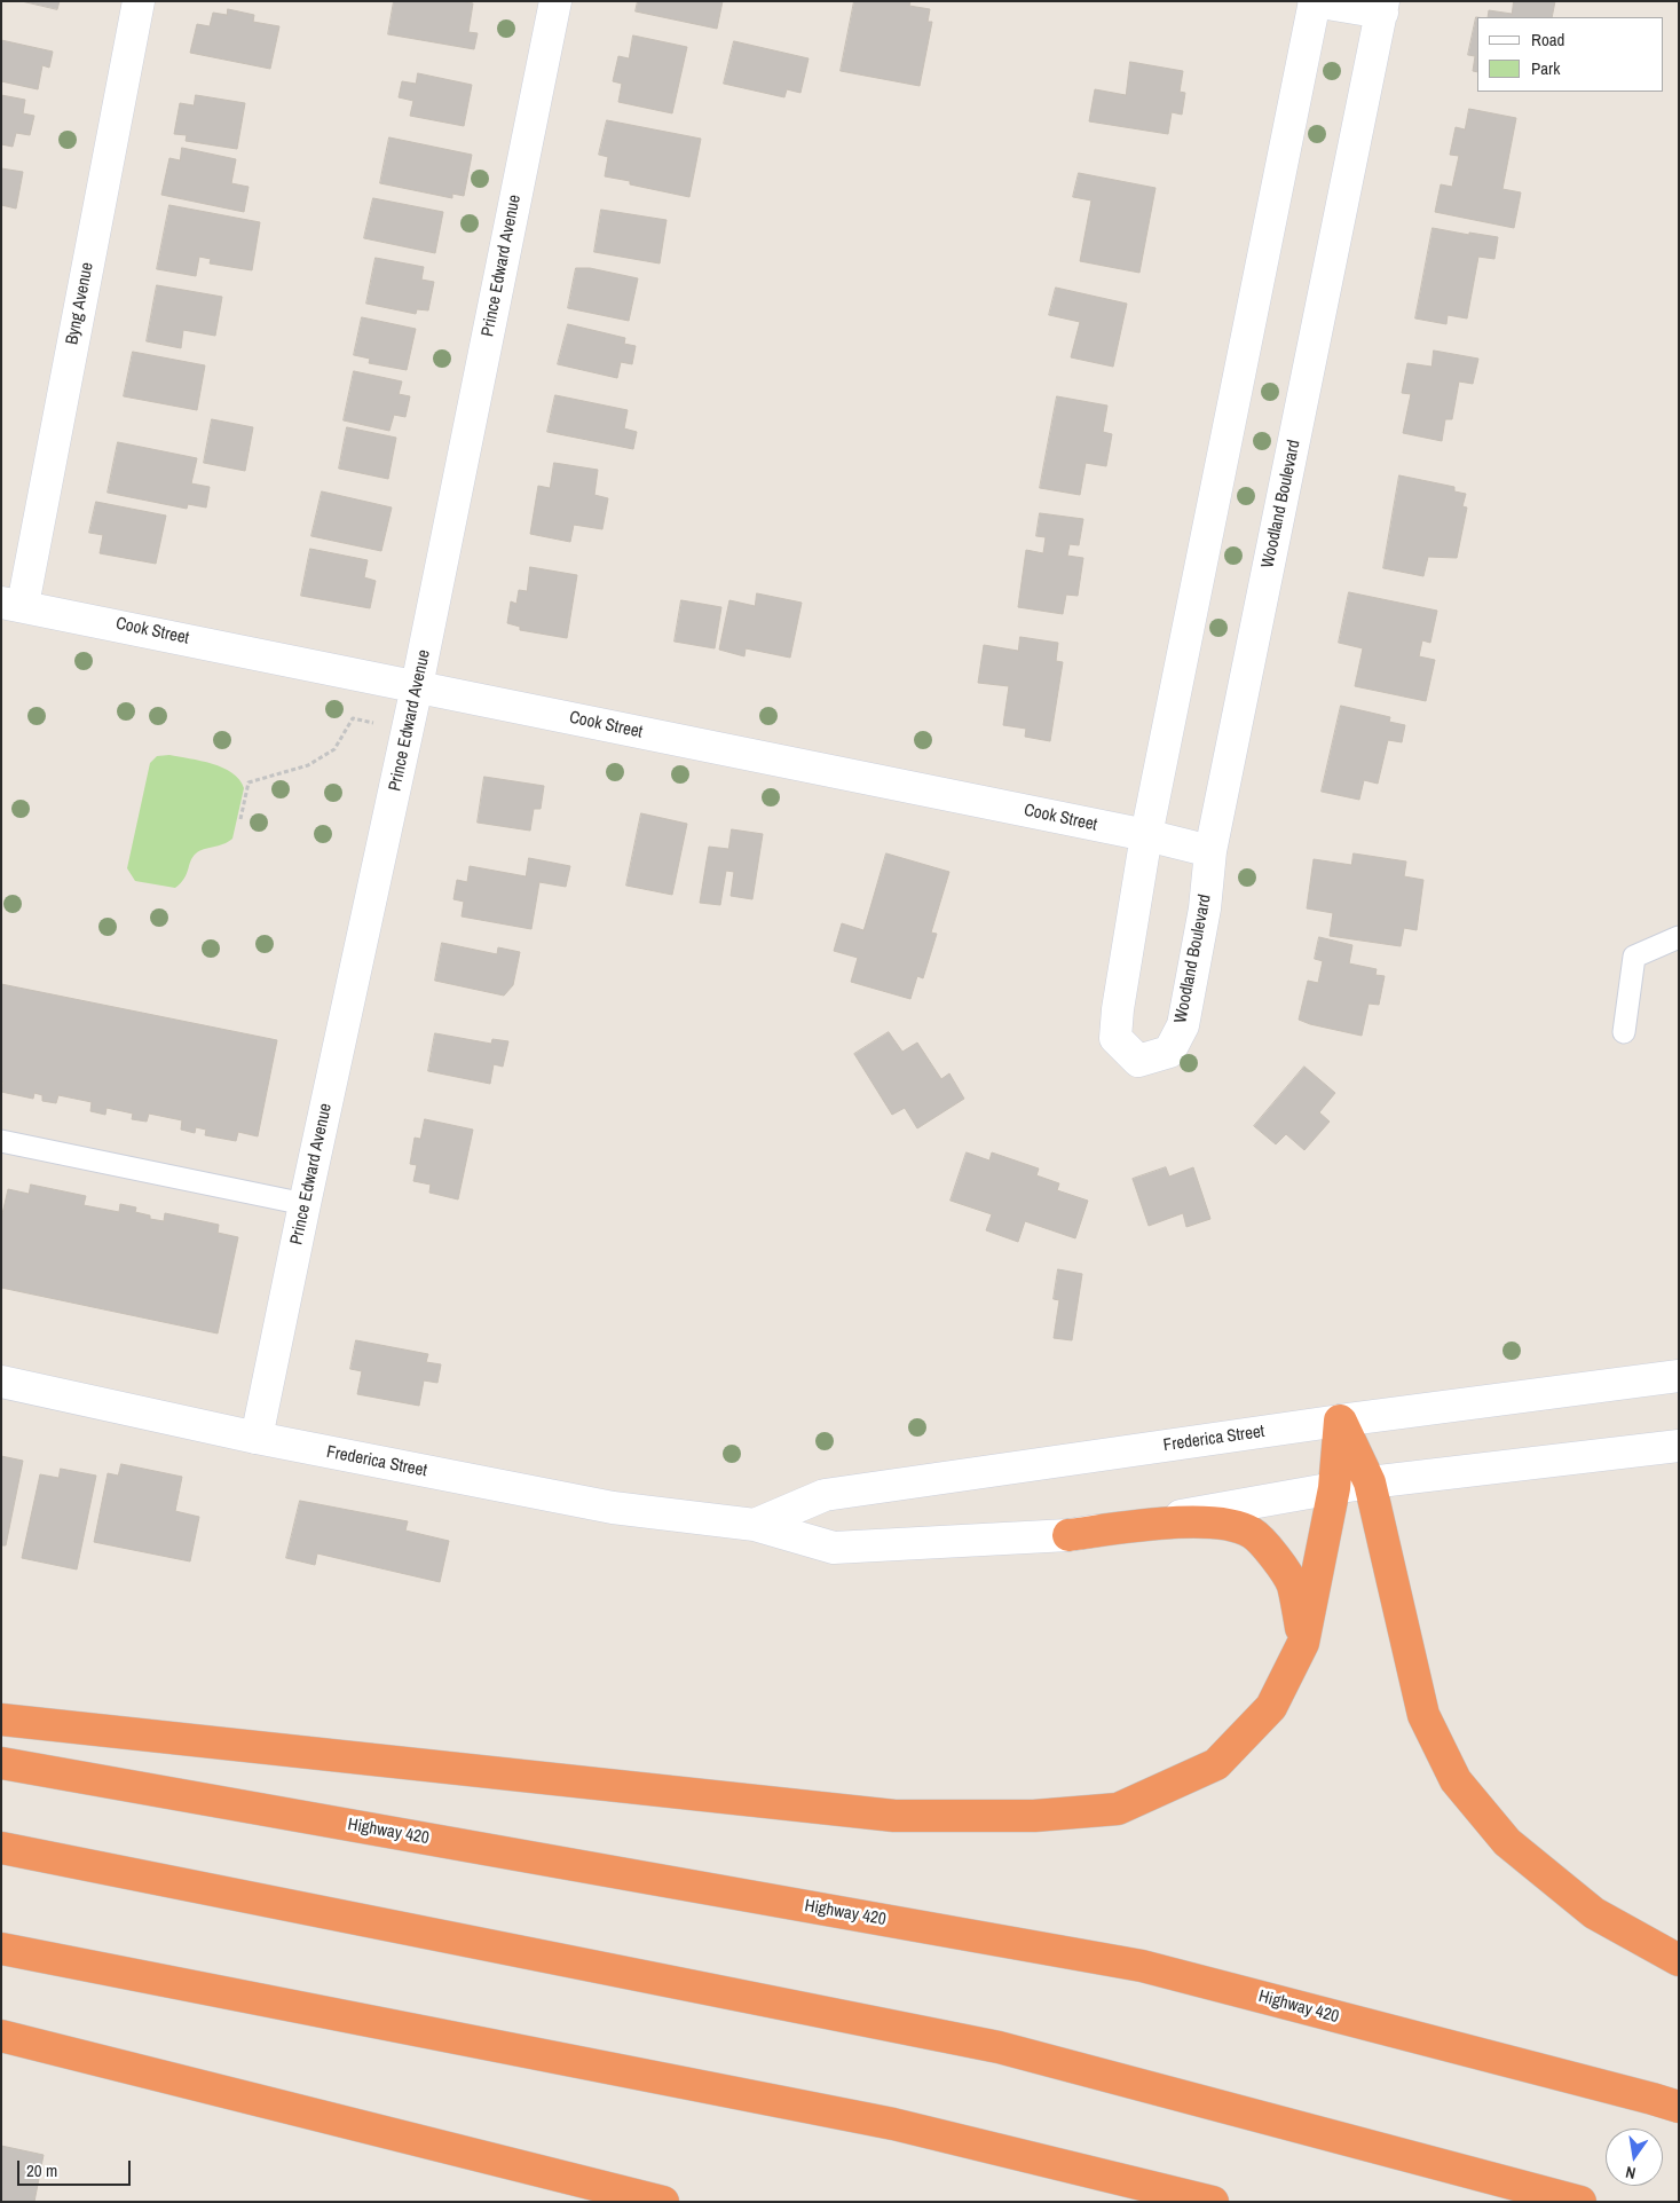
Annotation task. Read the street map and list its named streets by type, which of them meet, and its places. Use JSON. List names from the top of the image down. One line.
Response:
{"streets":{"highway":["Highway 420"],"street":["Prince Edward Avenue","Byng Avenue","Woodland Boulevard","Cook Street","Frederica Street"]},"crossings":[["Prince Edward Avenue","Cook Street"],["Prince Edward Avenue","Frederica Street"],["Byng Avenue","Cook Street"],["Woodland Boulevard","Cook Street"]],"legend":["Road","Park"],"scale_bar":"20 m","north":"bottom"}
